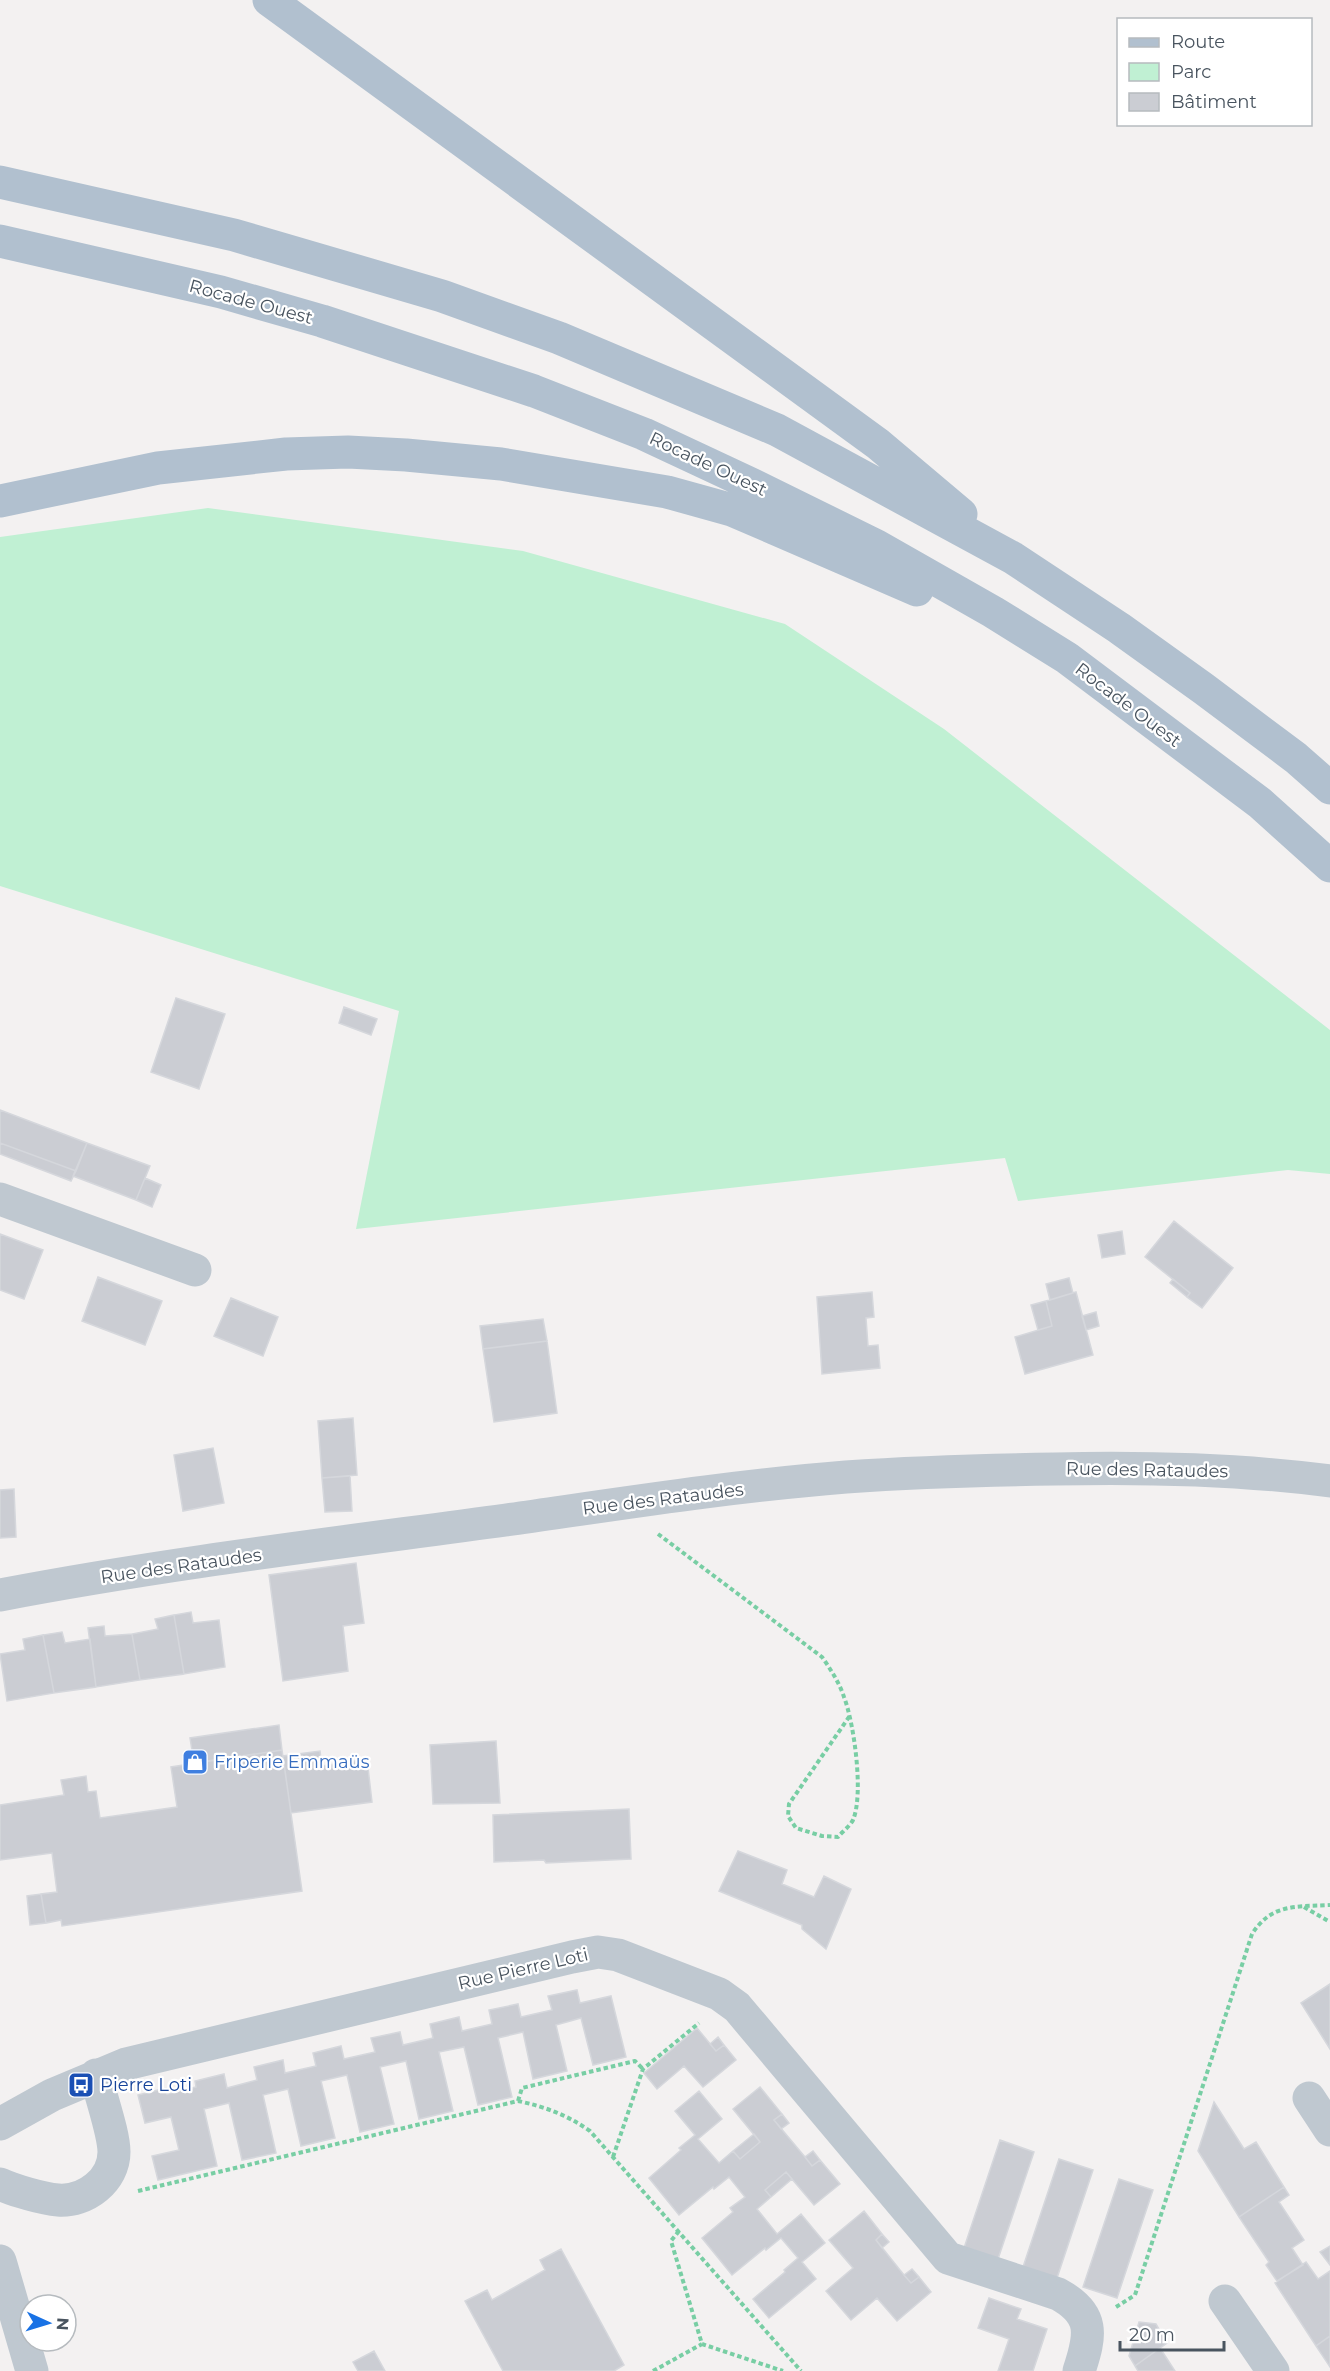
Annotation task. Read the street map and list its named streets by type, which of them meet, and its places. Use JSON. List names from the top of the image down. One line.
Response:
{"streets":{"main road":["Rocade Ouest"],"street":["Rue des Rataudes","Rue Pierre Loti"]},"places":{"shop":["Friperie Emmaüs"],"bus stop":["Pierre Loti"]},"legend":["Route","Parc","Bâtiment"],"scale_bar":"20 m","north":"right"}
